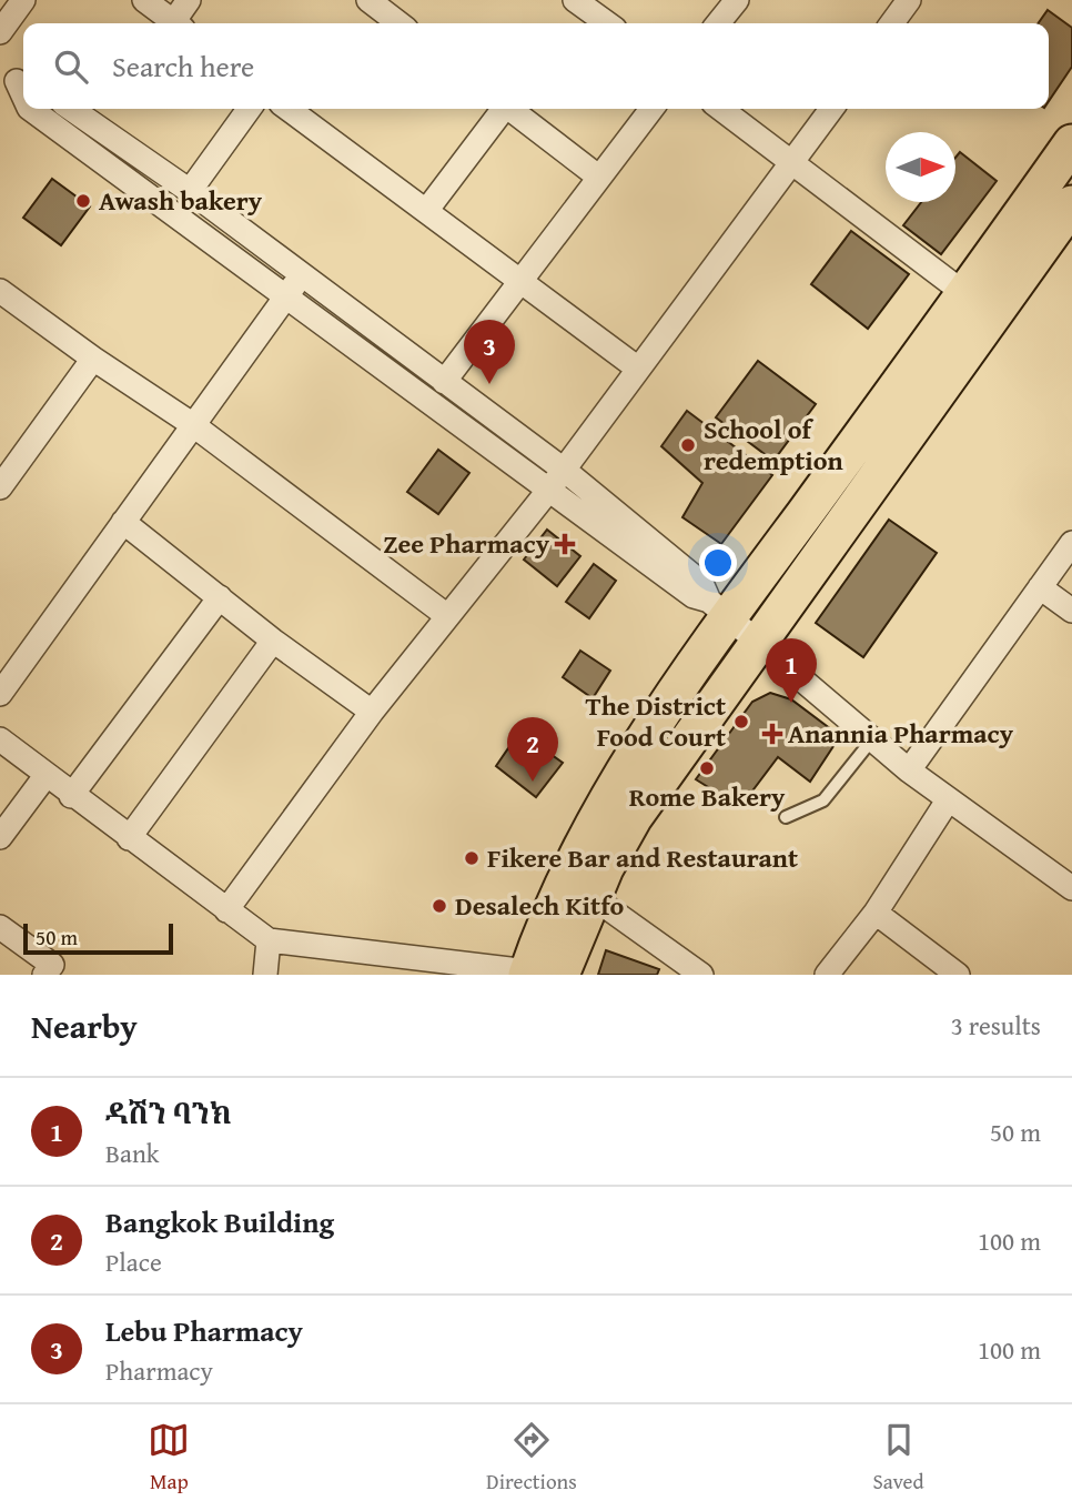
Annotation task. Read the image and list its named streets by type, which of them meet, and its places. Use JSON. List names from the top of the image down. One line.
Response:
{"places":{"other":["Awash bakery","School of redemption","The District Food Court","Rome Bakery","Fikere Bar and Restaurant","Desalech Kitfo"],"health":["Zee Pharmacy","Anannia Pharmacy"]},"scale_bar":"50 m","north":"right","page":{"search":"Search here","pins":["3","1","2"],"scale":"50 m","heading":["Nearby","3 results"],"list":[{"mark":"1","name":"ዳሽን ባንክ","note":"Bank","value":"50 m"},{"mark":"2","name":"Bangkok Building","note":"Place","value":"100 m"},{"mark":"3","name":"Lebu Pharmacy","note":"Pharmacy","value":"100 m"}],"nav":["Map","Directions","Saved"]}}
